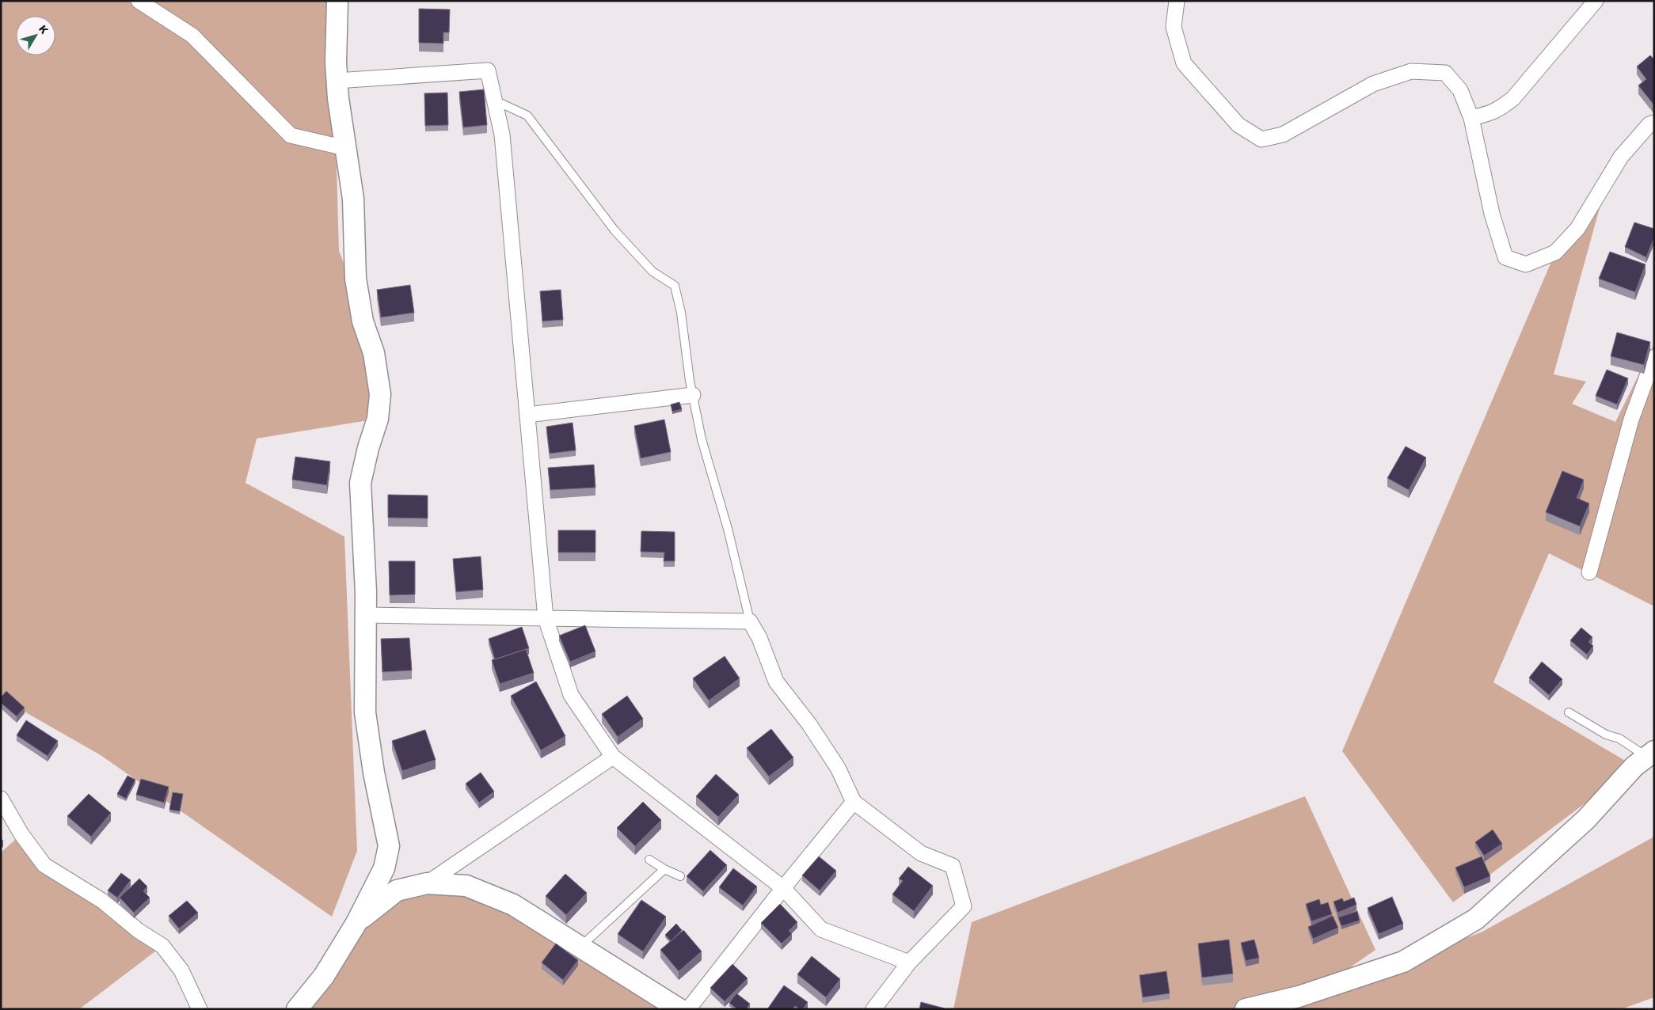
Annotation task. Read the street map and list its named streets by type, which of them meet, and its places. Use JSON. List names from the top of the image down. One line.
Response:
{"north":"top right"}
